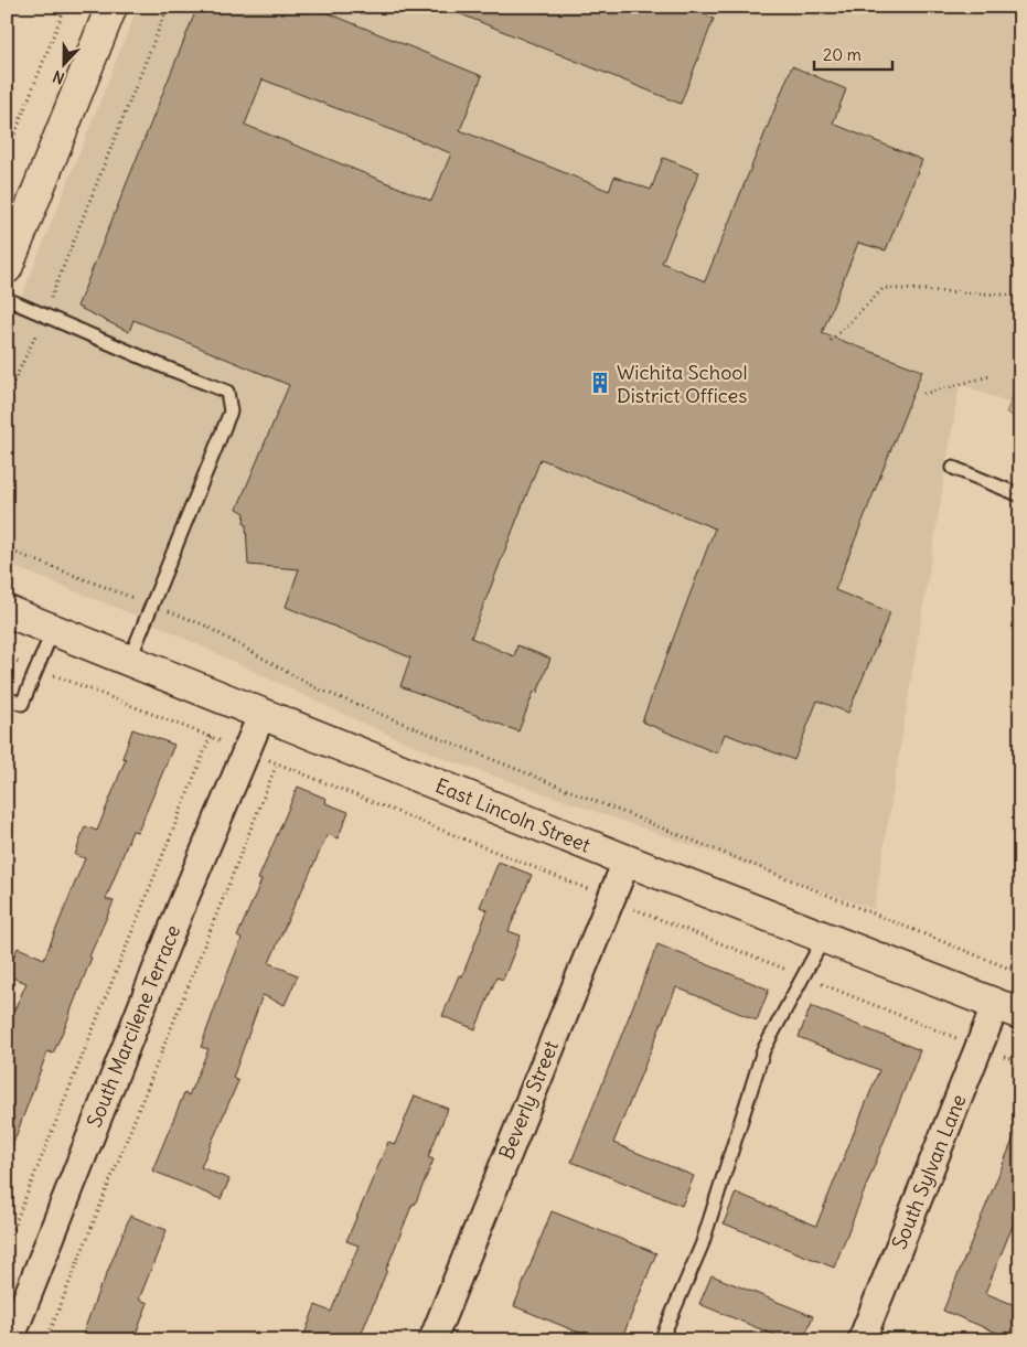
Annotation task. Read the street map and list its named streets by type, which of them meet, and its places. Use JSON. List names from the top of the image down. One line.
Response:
{"streets":{"street":["East Lincoln Street","South Marcilene Terrace","Beverly Street","South Sylvan Lane"]},"crossings":[["East Lincoln Street","South Marcilene Terrace"],["East Lincoln Street","Beverly Street"],["East Lincoln Street","South Sylvan Lane"]],"places":{"building":["Wichita School District Offices"]},"scale_bar":"20 m","north":"bottom"}
